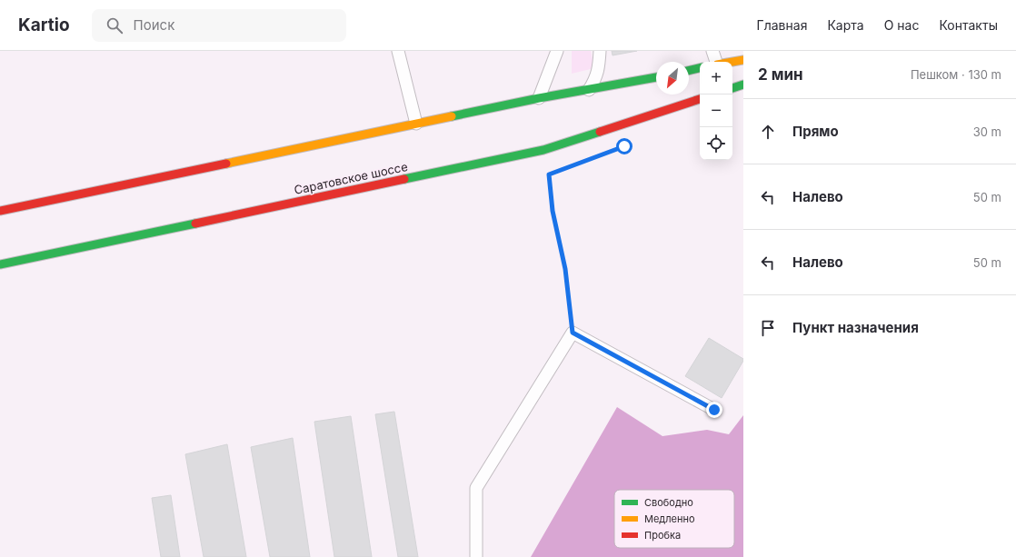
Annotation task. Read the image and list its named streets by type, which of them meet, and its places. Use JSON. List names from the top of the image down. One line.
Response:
{"streets":{"main road":["Саратовское шоссе"]},"legend":["Свободно","Медленно","Пробка"],"north":"bottom left","page":{"header":"Kartio","search":"Поиск","nav":["Главная","Карта","О нас","Контакты"],"heading":["2 мин","Пешком · 130 m"],"map_buttons":["+","−"],"list":[["Прямо","30 m"],["Налево","50 m"],["Налево","50 m"],"Пункт назначения"]}}
